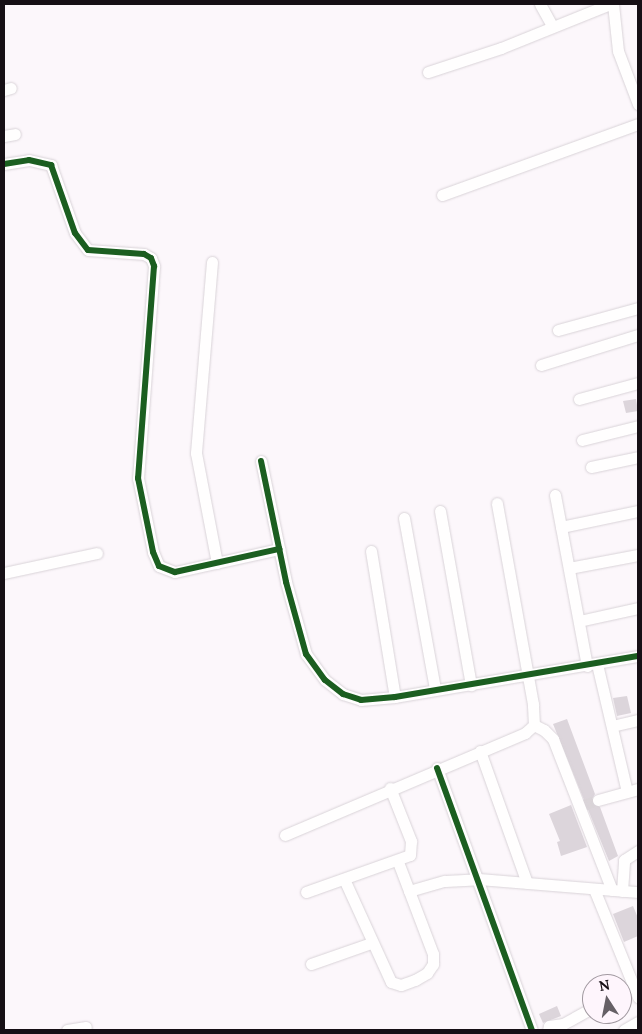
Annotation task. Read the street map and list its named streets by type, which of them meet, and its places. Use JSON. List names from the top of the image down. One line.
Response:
{"north":"top"}
